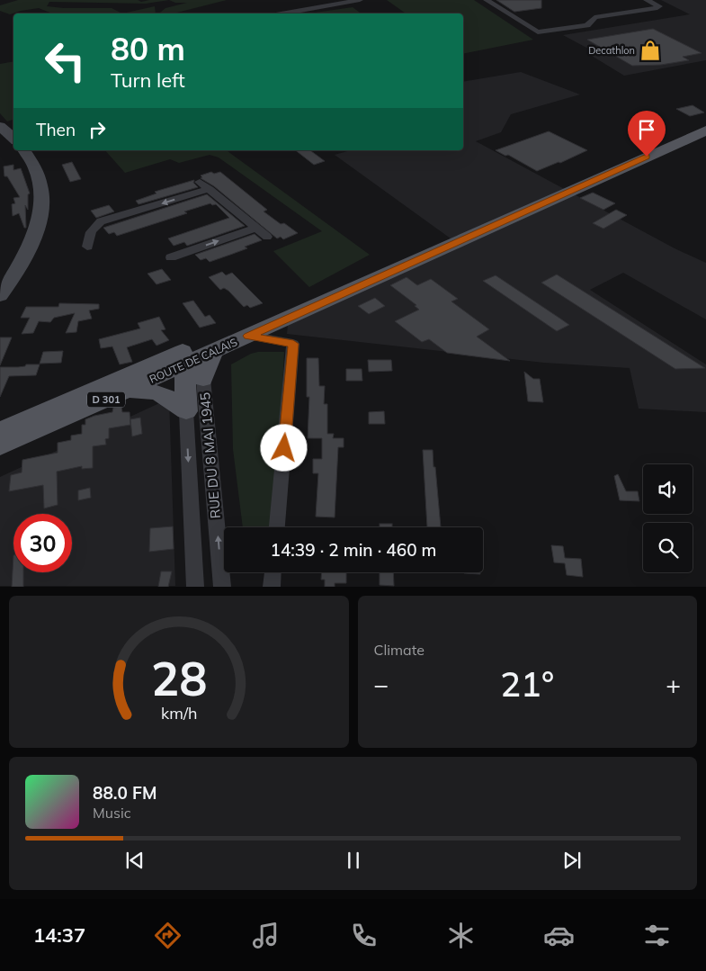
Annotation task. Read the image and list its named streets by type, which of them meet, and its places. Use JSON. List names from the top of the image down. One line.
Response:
{"streets":{"main road":["ROUTE DE CALAIS","D 301"],"street":["RUE DU 8 MAI 1945"]},"places":{"shop":["Decathlon"]},"page":{"turn":["80 m","Turn left"],"then":"Then","limit":"30","trip":"14:39 · 2 min · 460 m","tile":"Climate","heat":["−","21°","+"],"song":["88.0 FM","Music"],"tabs":"14:37","gauge":["28","km/h"]}}
